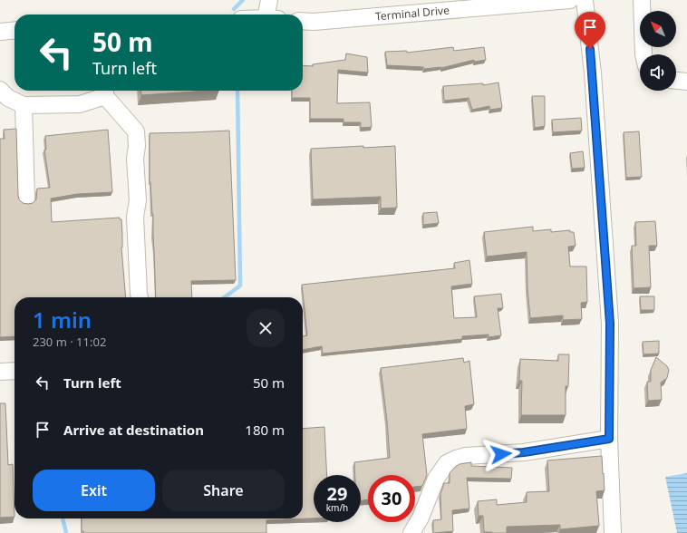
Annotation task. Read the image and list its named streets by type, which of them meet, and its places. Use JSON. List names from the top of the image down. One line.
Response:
{"streets":{"street":["Terminal Drive"]},"north":"top left","page":{"turn":["50 m","Turn left"],"heading":["1 min","230 m · 11:02"],"list":[{"name":"Turn left","value":"50 m"},{"name":"Arrive at destination","value":"180 m"}],"buttons":["Exit","Share"],"speed":"29 km/h","limit":"30"}}
